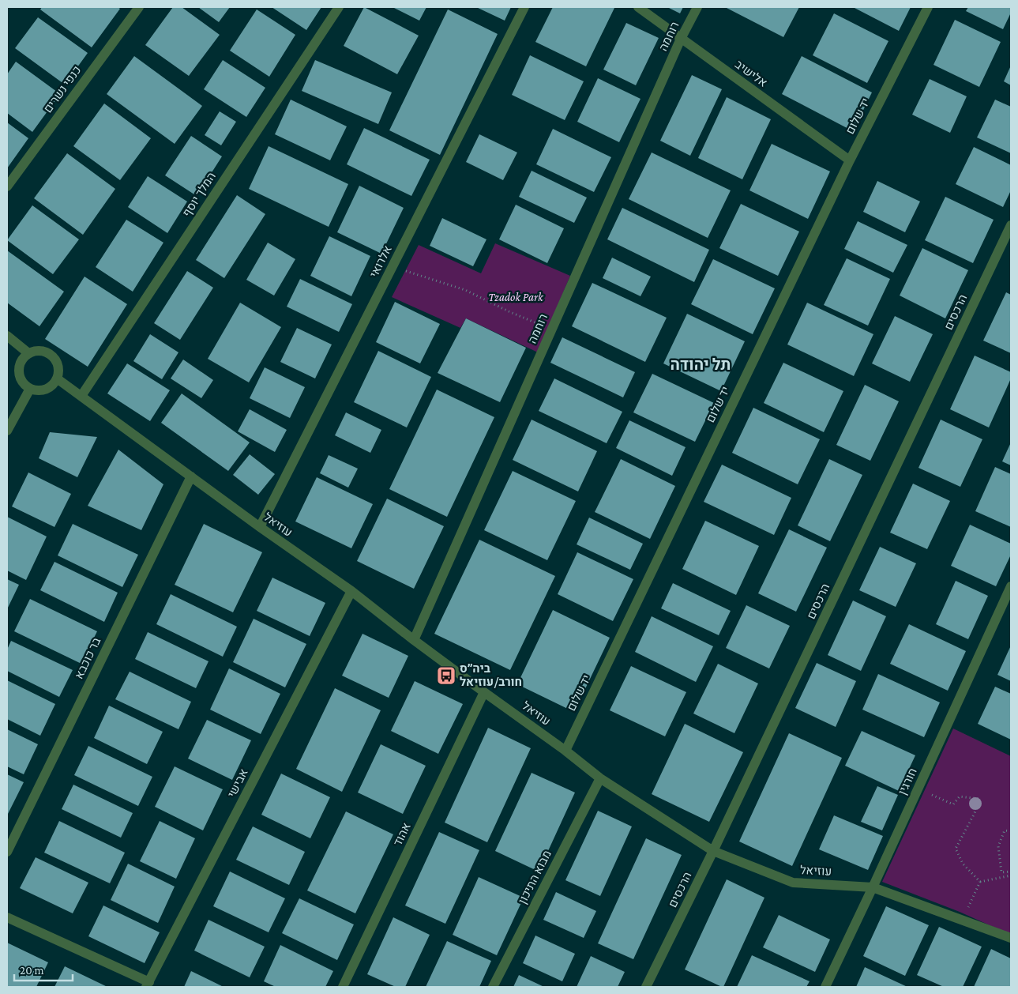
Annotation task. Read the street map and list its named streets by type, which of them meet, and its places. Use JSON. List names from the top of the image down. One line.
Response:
{"streets":{"street":["רוחמה","אלישיב","כנפי נשרים","יד שלום","המלך יוסף","אלרואי","הרכסים","עוזיאל","בר כוכבא","חורגין","אבישי","אהוד","מבוא התיכון"]},"crossings":[["רוחמה","אלישיב"],["רוחמה","עוזיאל"],["אלישיב","יד שלום"],["יד שלום","עוזיאל"],["המלך יוסף","עוזיאל"],["אלרואי","עוזיאל"],["הרכסים","עוזיאל"],["עוזיאל","בר כוכבא"],["עוזיאל","חורגין"],["עוזיאל","אבישי"],["עוזיאל","אהוד"],["עוזיאל","מבוא התיכון"]],"districts":["תל יהודה"],"parks":["Tzadok Park"],"places":{"bus stop":["ביה״ס חורב/עוזיאל"]},"scale_bar":"20 m"}
